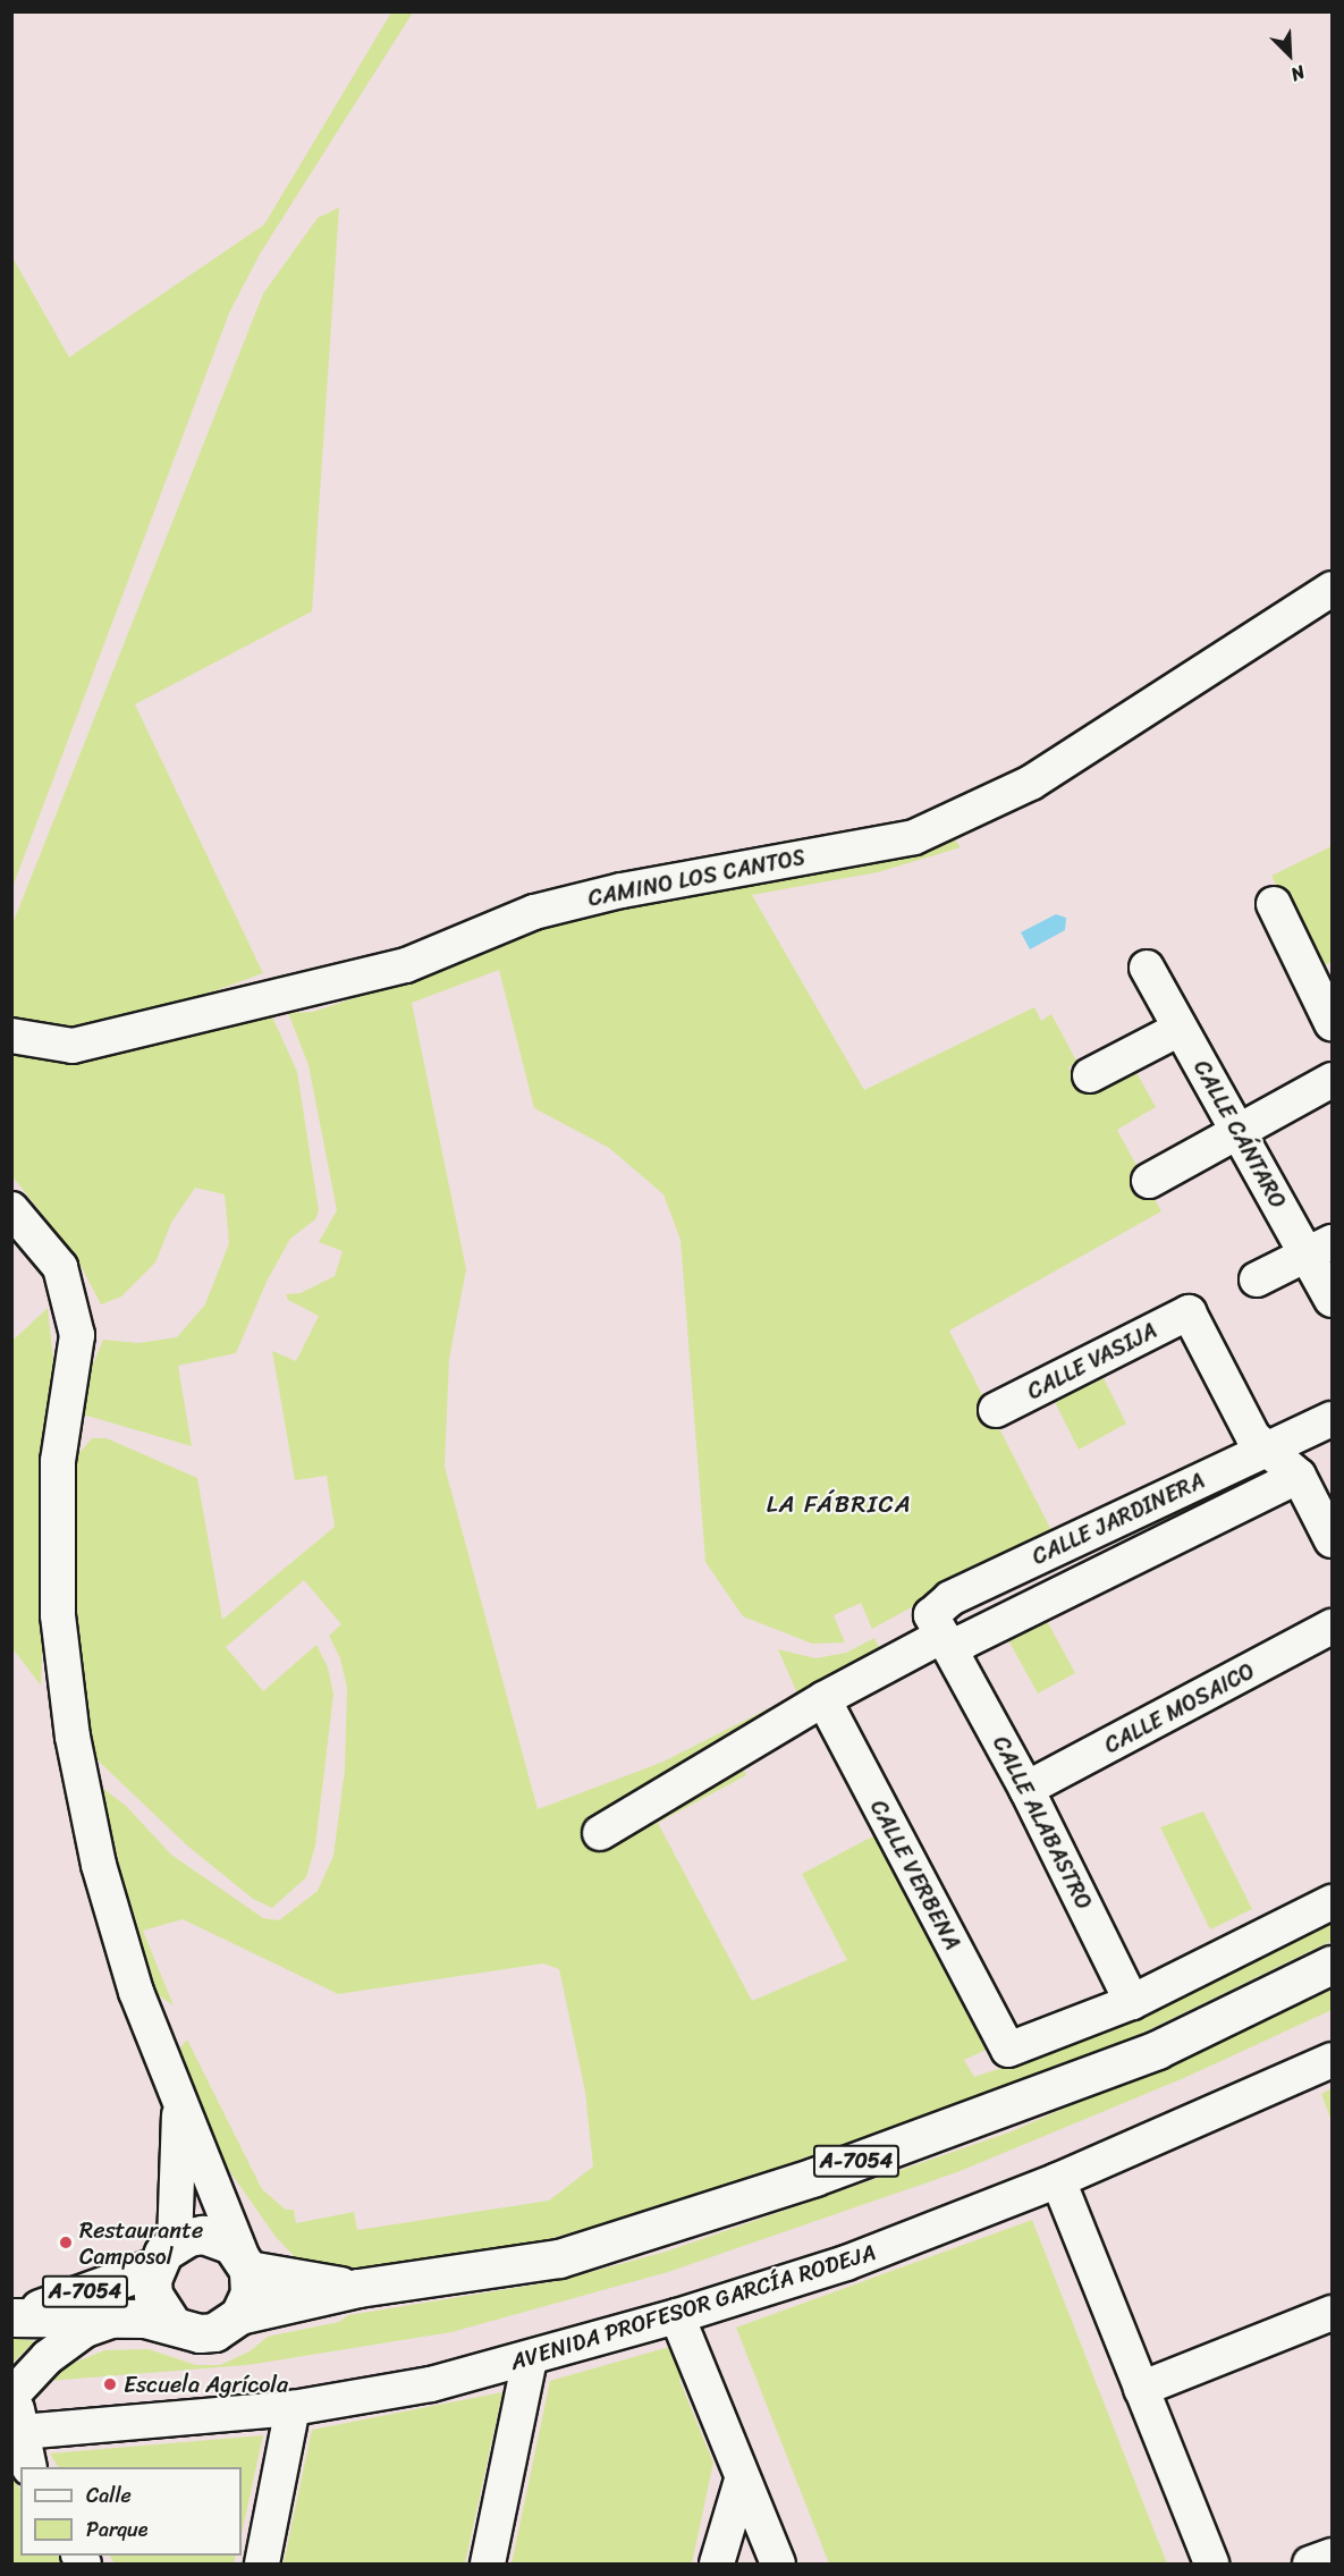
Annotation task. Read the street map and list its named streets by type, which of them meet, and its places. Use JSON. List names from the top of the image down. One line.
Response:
{"streets":{"main road":["A-7054"],"street":["CAMINO LOS CANTOS","CALLE CÁNTARO","CALLE VASIJA","CALLE JARDINERA","CALLE MOSAICO","CALLE ALABASTRO","CALLE VERBENA","AVENIDA PROFESOR GARCÍA RODEJA"]},"crossings":[["CALLE VASIJA","CALLE JARDINERA"],["CALLE JARDINERA","CALLE ALABASTRO"],["CALLE JARDINERA","CALLE VERBENA"],["CALLE MOSAICO","CALLE ALABASTRO"],["CALLE ALABASTRO","CALLE VERBENA"]],"districts":["LA FÁBRICA"],"places":["Restaurante Camposol","Escuela Agrícola"],"legend":["Calle","Parque"],"north":"bottom right"}
